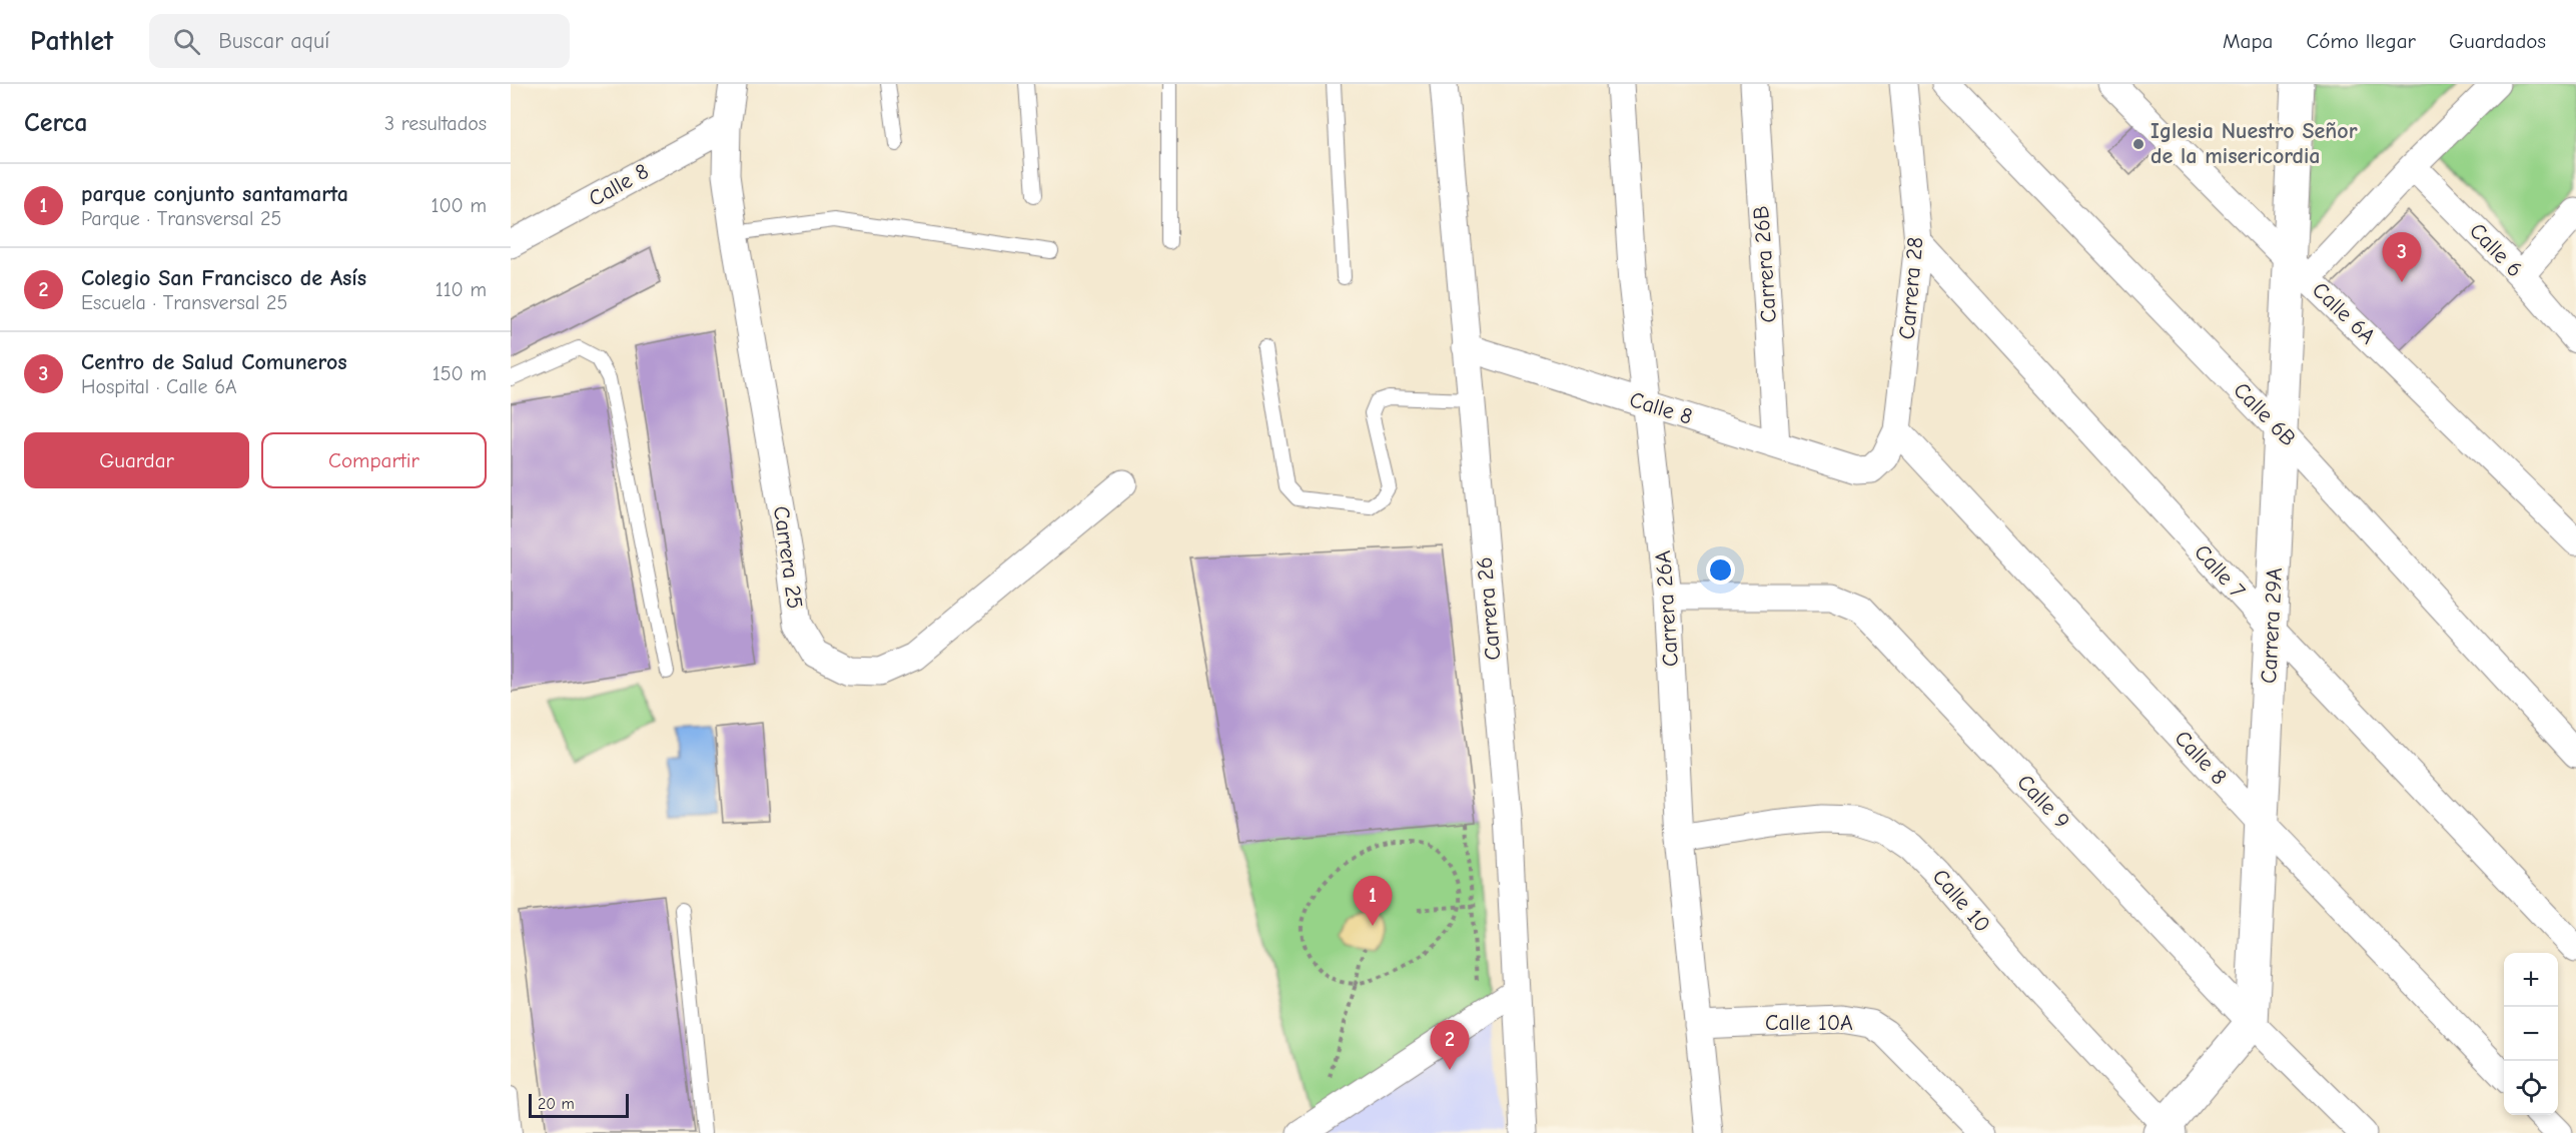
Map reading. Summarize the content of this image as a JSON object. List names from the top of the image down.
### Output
{
  "streets": {
    "street": [
      "Calle 8",
      "Calle 6",
      "Carrera 26B",
      "Carrera 28",
      "Calle 6A",
      "Calle 6B",
      "Carrera 25",
      "Calle 7",
      "Carrera 26",
      "Carrera 26A",
      "Carrera 29A",
      "Calle 9",
      "Calle 10",
      "Calle 10A"
    ]
  },
  "crossings": [
    ["Calle 8", "Carrera 26B"],
    ["Calle 8", "Carrera 28"],
    ["Calle 8", "Carrera 25"],
    ["Calle 8", "Carrera 26"],
    ["Calle 8", "Carrera 26A"],
    ["Calle 8", "Carrera 29A"],
    ["Carrera 28", "Calle 7"],
    ["Calle 6A", "Carrera 29A"],
    ["Calle 6B", "Carrera 29A"],
    ["Calle 7", "Carrera 29A"],
    ["Carrera 26A", "Calle 9"],
    ["Carrera 26A", "Calle 10"],
    ["Carrera 26A", "Calle 10A"],
    ["Carrera 29A", "Calle 9"]
  ],
  "places": ["Iglesia Nuestro Señor de la misericordia"],
  "scale_bar": "20 m",
  "page": {
    "header": "Pathlet",
    "search": "Buscar aquí",
    "nav": ["Mapa", "Cómo llegar", "Guardados"],
    "heading": ["Cerca", "3 resultados"],
    "list": [
      {
        "mark": "1",
        "name": "parque conjunto santamarta",
        "note": "Parque · Transversal 25",
        "value": "100 m"
      },
      {
        "mark": "2",
        "name": "Colegio San Francisco de Asís",
        "note": "Escuela · Transversal 25",
        "value": "110 m"
      },
      {
        "mark": "3",
        "name": "Centro de Salud Comuneros",
        "note": "Hospital · Calle 6A",
        "value": "150 m"
      }
    ],
    "pins": ["3", "1", "2"],
    "buttons": ["Guardar", "Compartir"],
    "map_buttons": ["+", "−"],
    "scale": "20 m"
  }
}
